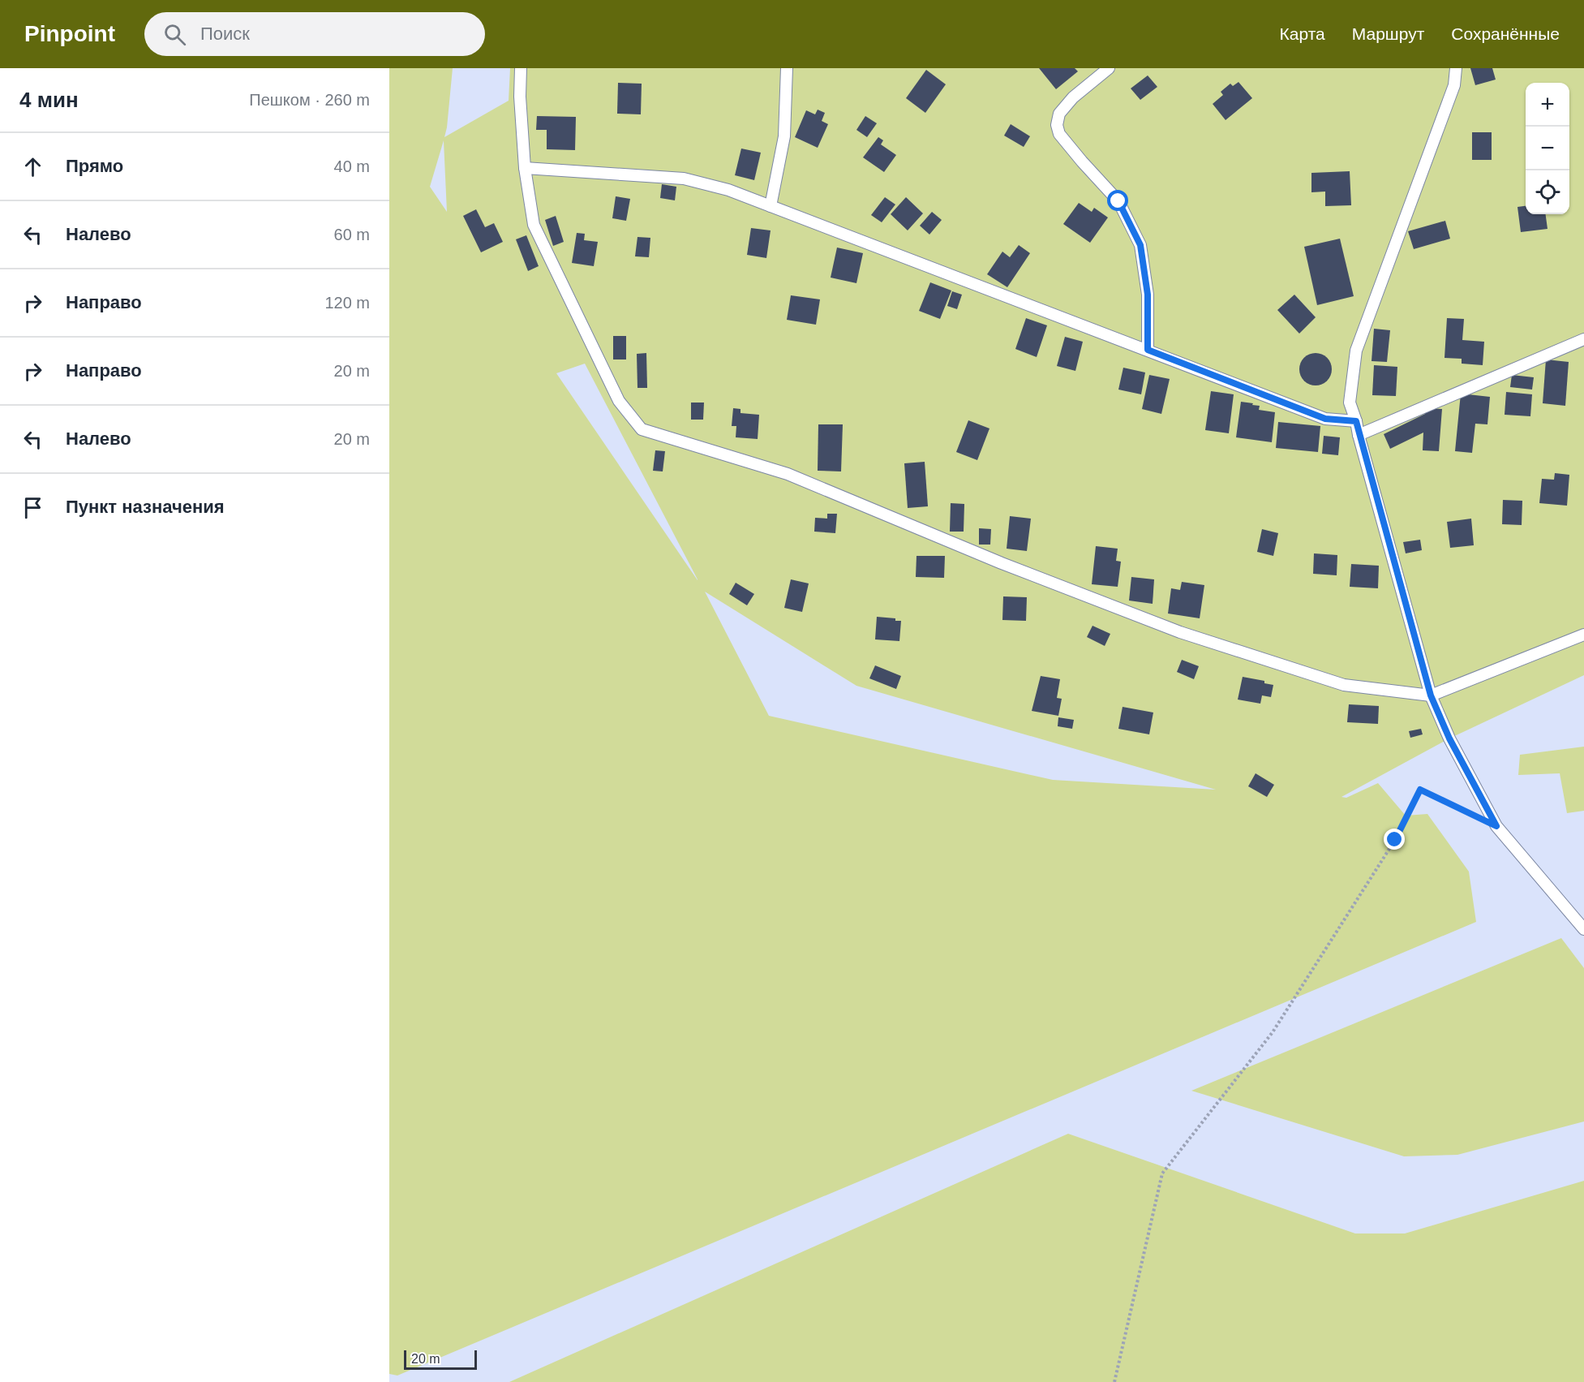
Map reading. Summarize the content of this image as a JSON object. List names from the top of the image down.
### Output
{
  "scale_bar": "20 m",
  "page": {
    "header": "Pinpoint",
    "search": "Поиск",
    "nav": ["Карта", "Маршрут", "Сохранённые"],
    "heading": ["4 мин", "Пешком · 260 m"],
    "map_buttons": ["+", "−"],
    "list": [
      ["Прямо", "40 m"],
      ["Налево", "60 m"],
      ["Направо", "120 m"],
      ["Направо", "20 m"],
      ["Налево", "20 m"],
      "Пункт назначения"
    ],
    "scale": "20 m"
  }
}
